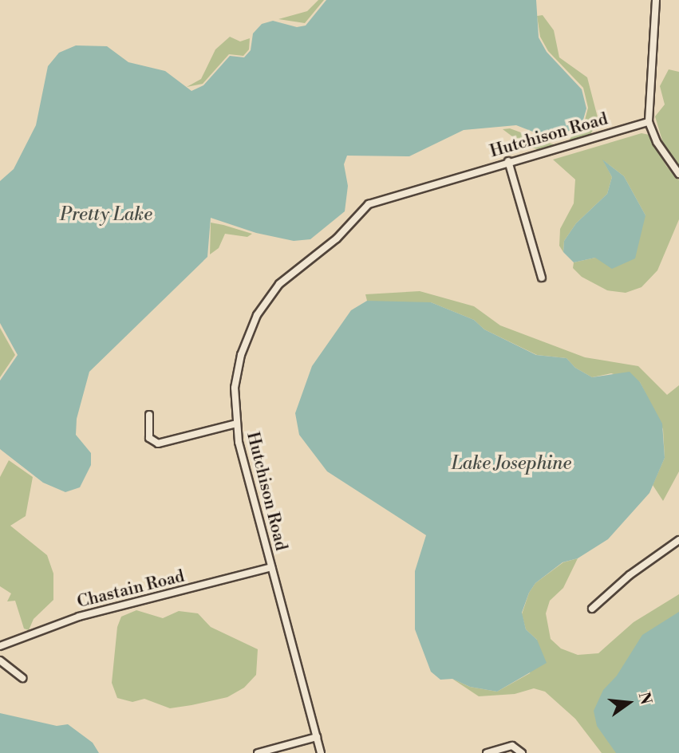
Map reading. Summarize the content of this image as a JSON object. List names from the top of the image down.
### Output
{
  "streets": {
    "street": ["Hutchison Road", "Chastain Road"]
  },
  "crossings": [
    ["Hutchison Road", "Chastain Road"]
  ],
  "water": ["Pretty Lake", "Lake Josephine"],
  "north": "right"
}
